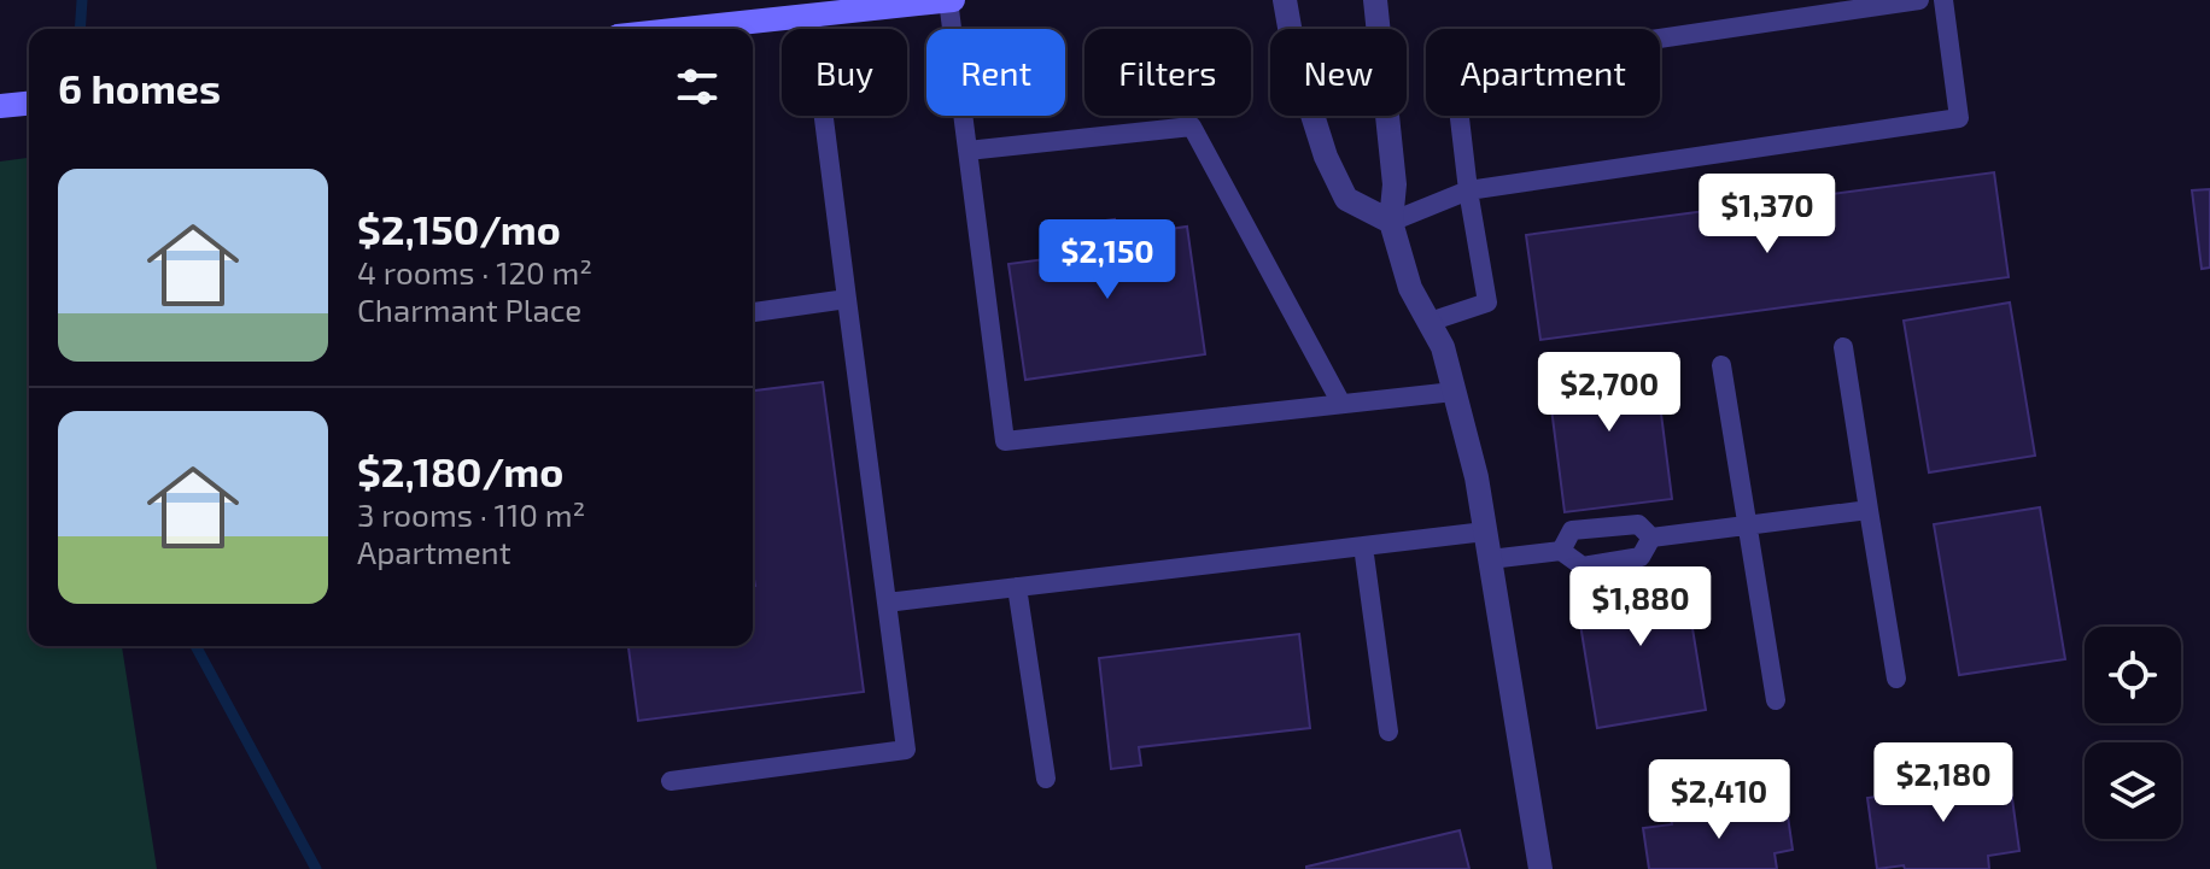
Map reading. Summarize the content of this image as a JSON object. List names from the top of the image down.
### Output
{
  "page": {
    "chip": [
      "Buy",
      "Rent",
      "Filters",
      "New",
      "Apartment"
    ],
    "heading": "6 homes",
    "list": [
      {
        "name": "$2,150/mo",
        "note": "4 rooms · 120 m² · Charmant Place"
      },
      {
        "name": "$2,180/mo",
        "note": "3 rooms · 110 m² · Apartment"
      }
    ],
    "price": [
      "$1,370",
      "$2,150",
      "$2,700",
      "$1,880",
      "$2,180",
      "$2,410"
    ]
  }
}
